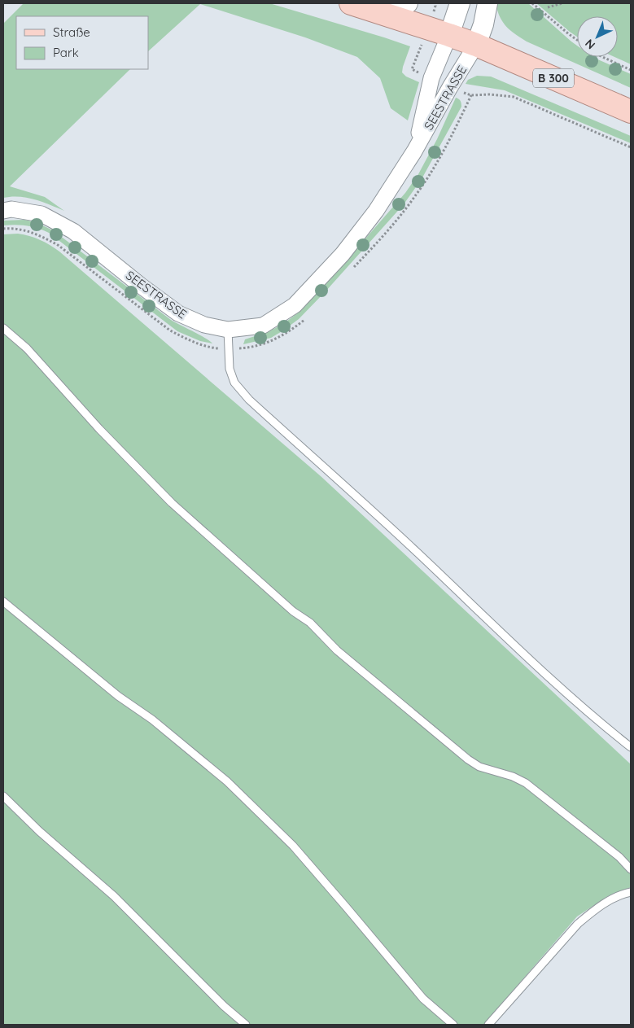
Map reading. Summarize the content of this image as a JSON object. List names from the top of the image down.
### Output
{
  "streets": {
    "main road": ["B 300"],
    "street": ["SEESTRASSE"]
  },
  "crossings": [
    ["B 300", "SEESTRASSE"]
  ],
  "legend": ["Straße", "Park"],
  "north": "bottom left"
}
